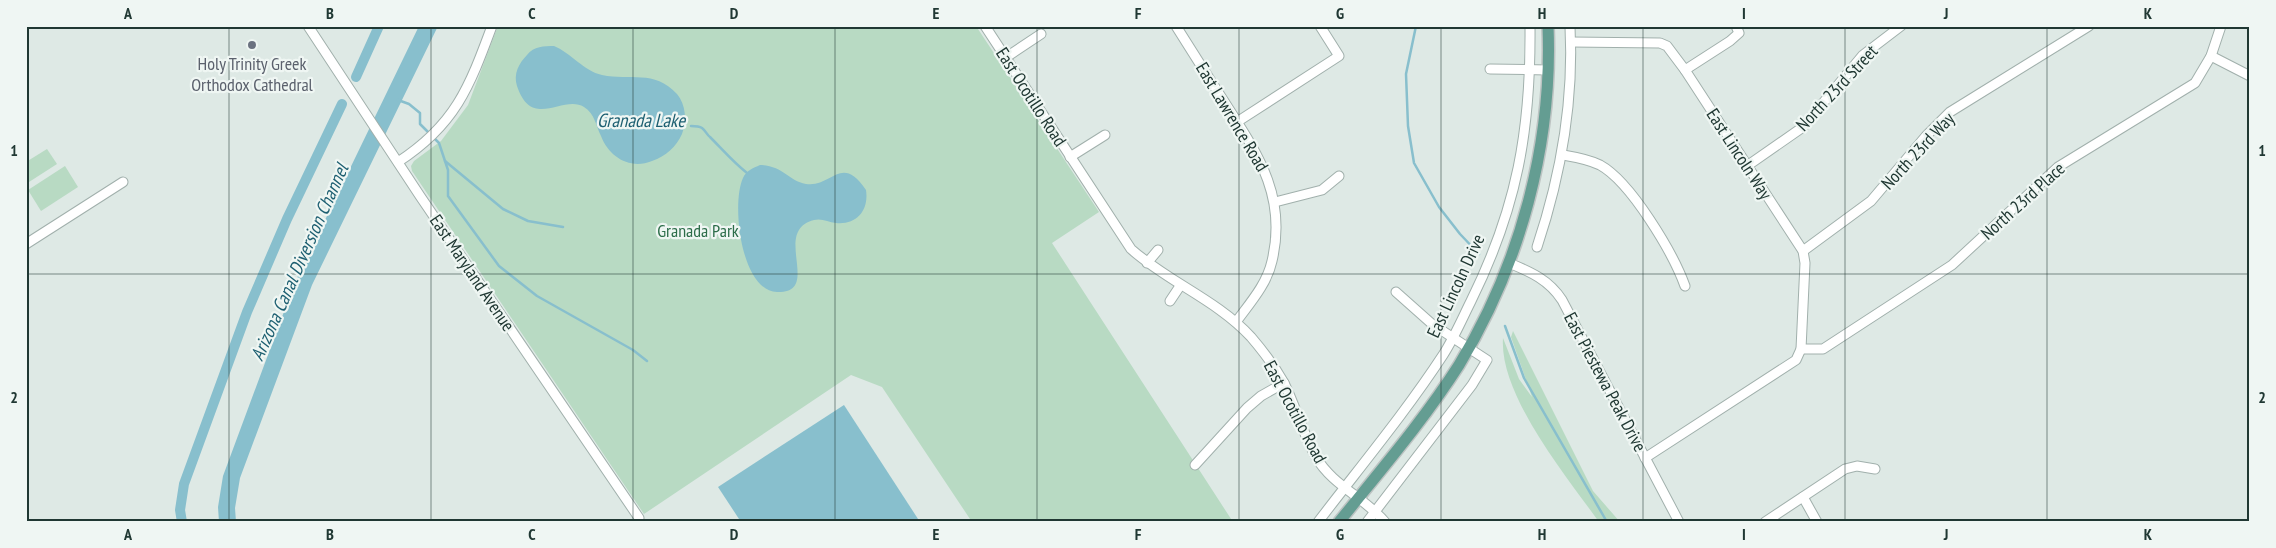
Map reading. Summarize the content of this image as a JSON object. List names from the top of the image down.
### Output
{
  "streets": {
    "main road": ["East Lincoln Drive"],
    "street": [
      "North 23rd Street",
      "East Ocotillo Road",
      "East Lawrence Road",
      "North 23rd Way",
      "East Lincoln Way",
      "North 23rd Place",
      "East Maryland Avenue",
      "East Piestewa Peak Drive"
    ]
  },
  "crossings": [
    ["North 23rd Street", "East Lincoln Way"],
    ["East Ocotillo Road", "East Lawrence Road"],
    ["East Ocotillo Road", "East Lincoln Drive"],
    ["North 23rd Way", "East Lincoln Way"],
    ["East Lincoln Drive", "East Piestewa Peak Drive"]
  ],
  "water": ["Granada Lake", "Arizona Canal Diversion Channel"],
  "parks": ["Granada Park"],
  "places": ["Holy Trinity Greek Orthodox Cathedral"],
  "grid": {
    "columns": [
      "A",
      "B",
      "C",
      "D",
      "E",
      "F",
      "G",
      "H",
      "I",
      "J",
      "K"
    ],
    "rows": ["1", "2"]
  }
}
